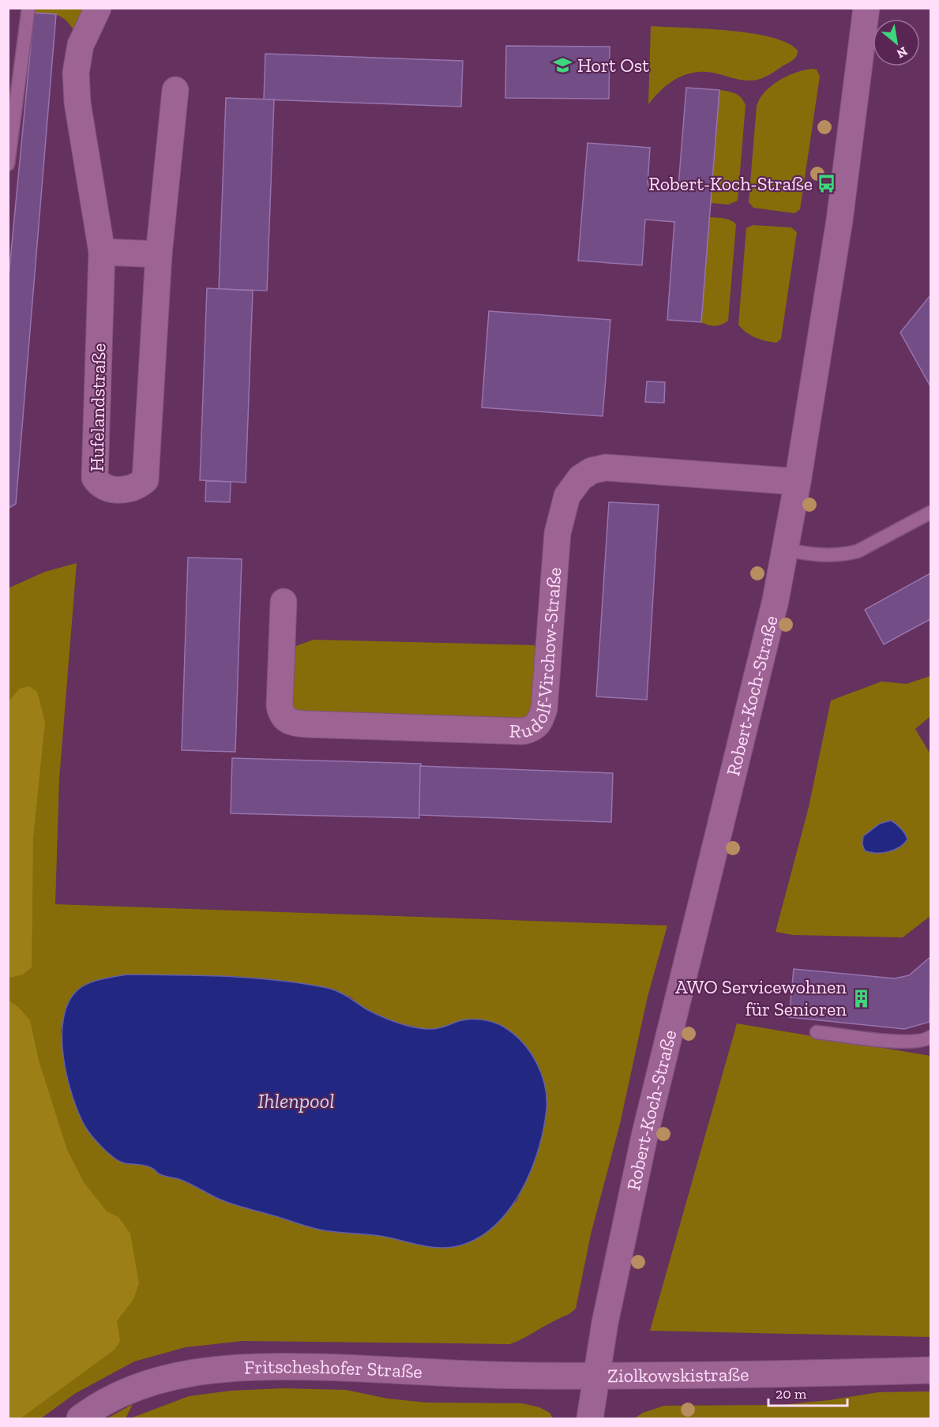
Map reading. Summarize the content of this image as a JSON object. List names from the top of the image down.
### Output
{
  "streets": {
    "street": [
      "Hufelandstraße",
      "Rudolf-Virchow-Straße",
      "Robert-Koch-Straße",
      "Fritscheshofer Straße",
      "Ziolkowskistraße"
    ]
  },
  "crossings": [
    ["Rudolf-Virchow-Straße", "Robert-Koch-Straße"],
    ["Robert-Koch-Straße", "Fritscheshofer Straße"],
    ["Robert-Koch-Straße", "Ziolkowskistraße"],
    ["Fritscheshofer Straße", "Ziolkowskistraße"]
  ],
  "water": ["Ihlenpool"],
  "places": {
    "school or university": ["Hort Ost"],
    "bus stop": ["Robert-Koch-Straße"],
    "building": ["AWO Servicewohnen für Senioren"]
  },
  "scale_bar": "20 m",
  "north": "bottom right"
}
